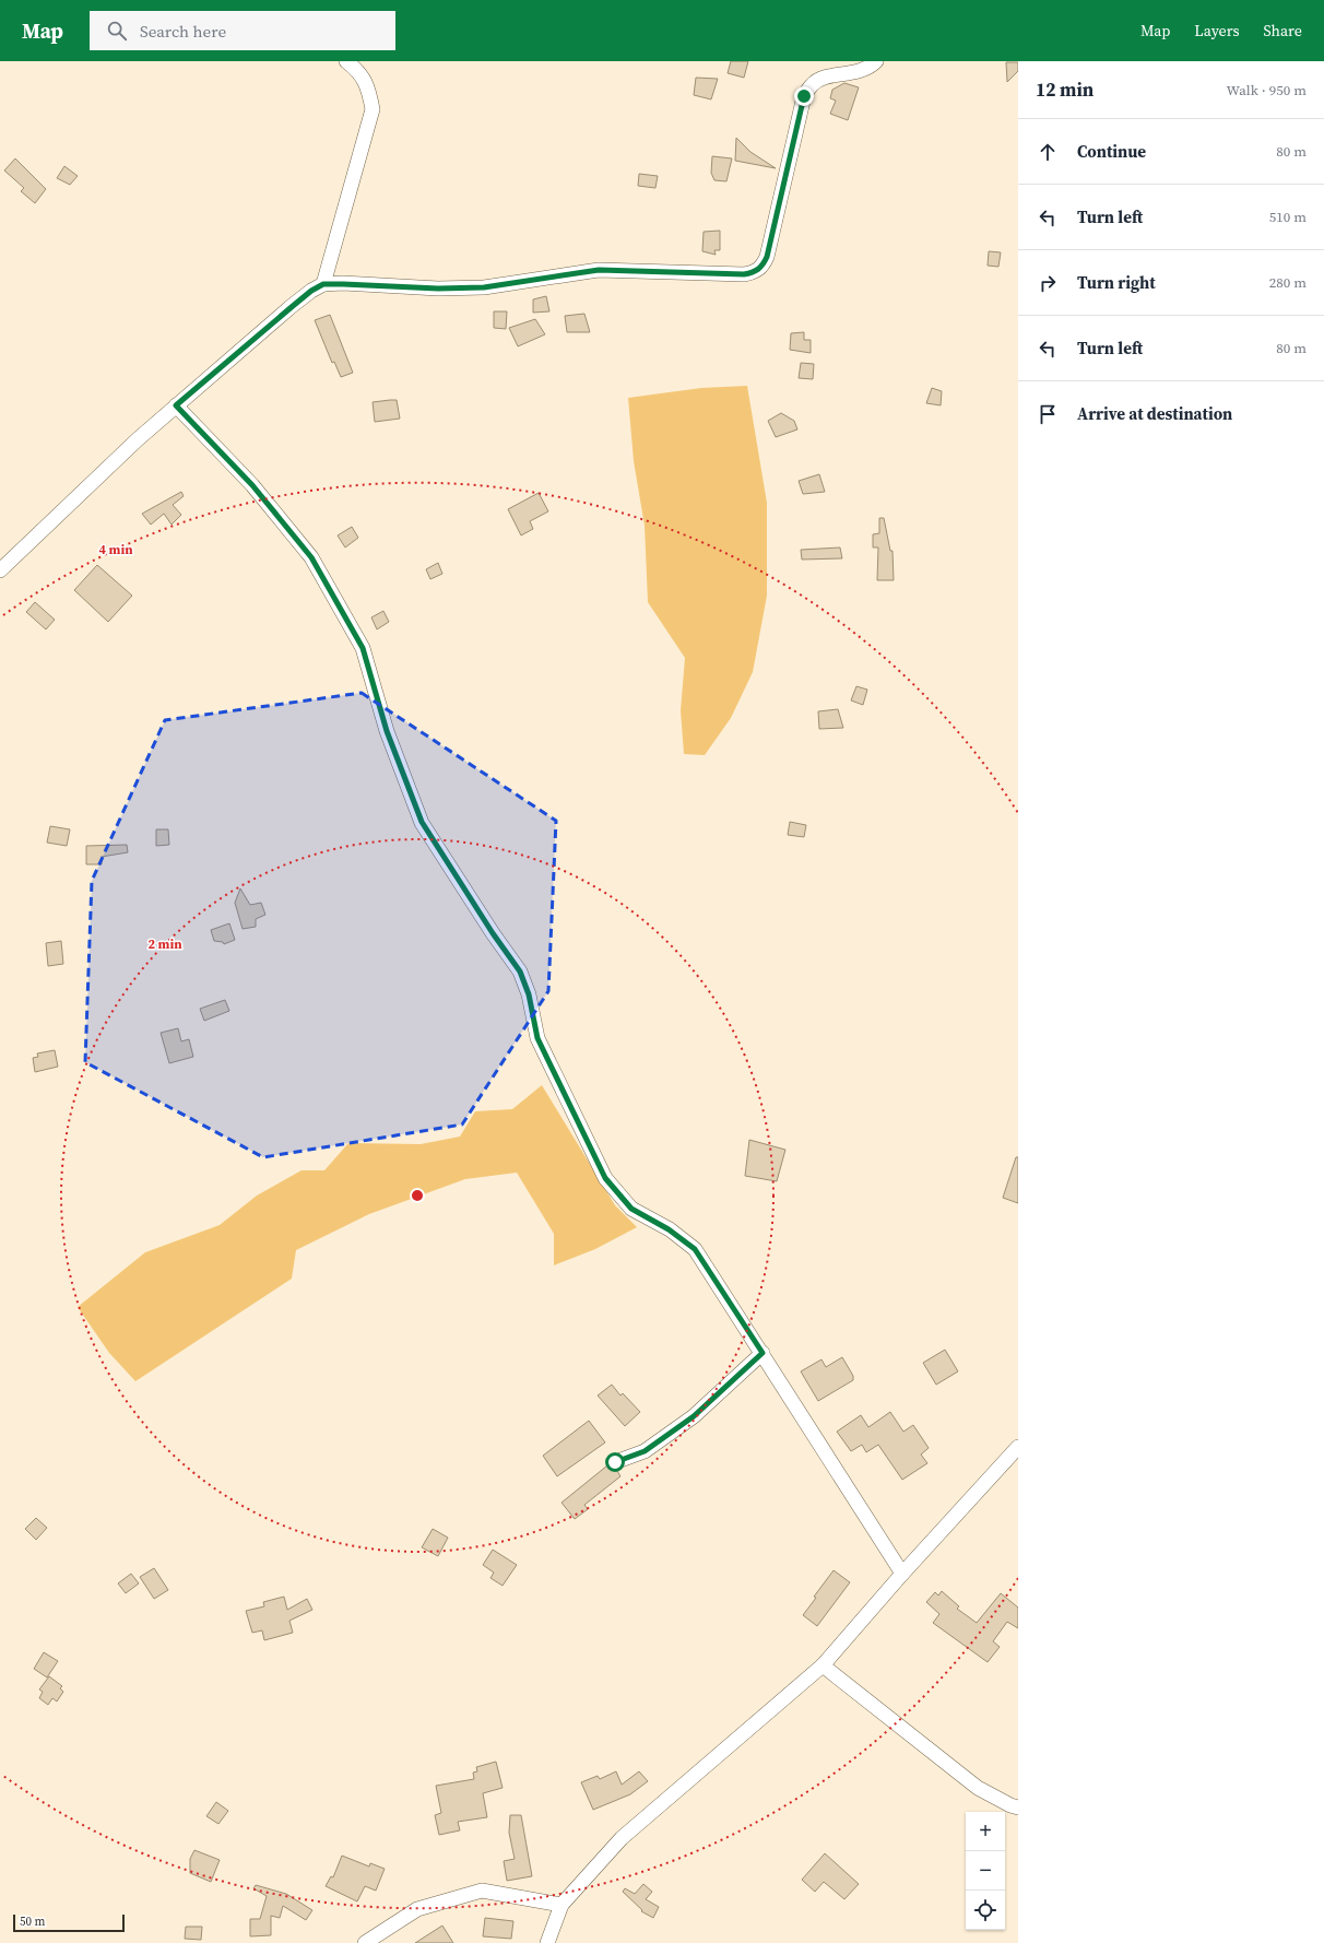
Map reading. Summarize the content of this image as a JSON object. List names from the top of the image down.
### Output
{
  "scale_bar": "50 m",
  "page": {
    "header": "Map",
    "search": "Search here",
    "nav": ["Map", "Layers", "Share"],
    "heading": ["12 min", "Walk · 950 m"],
    "list": [
      ["Continue", "80 m"],
      ["Turn left", "510 m"],
      ["Turn right", "280 m"],
      ["Turn left", "80 m"],
      "Arrive at destination"
    ],
    "map_buttons": ["+", "−"],
    "scale": "50 m"
  },
  "rings": ["4 min", "2 min"]
}
